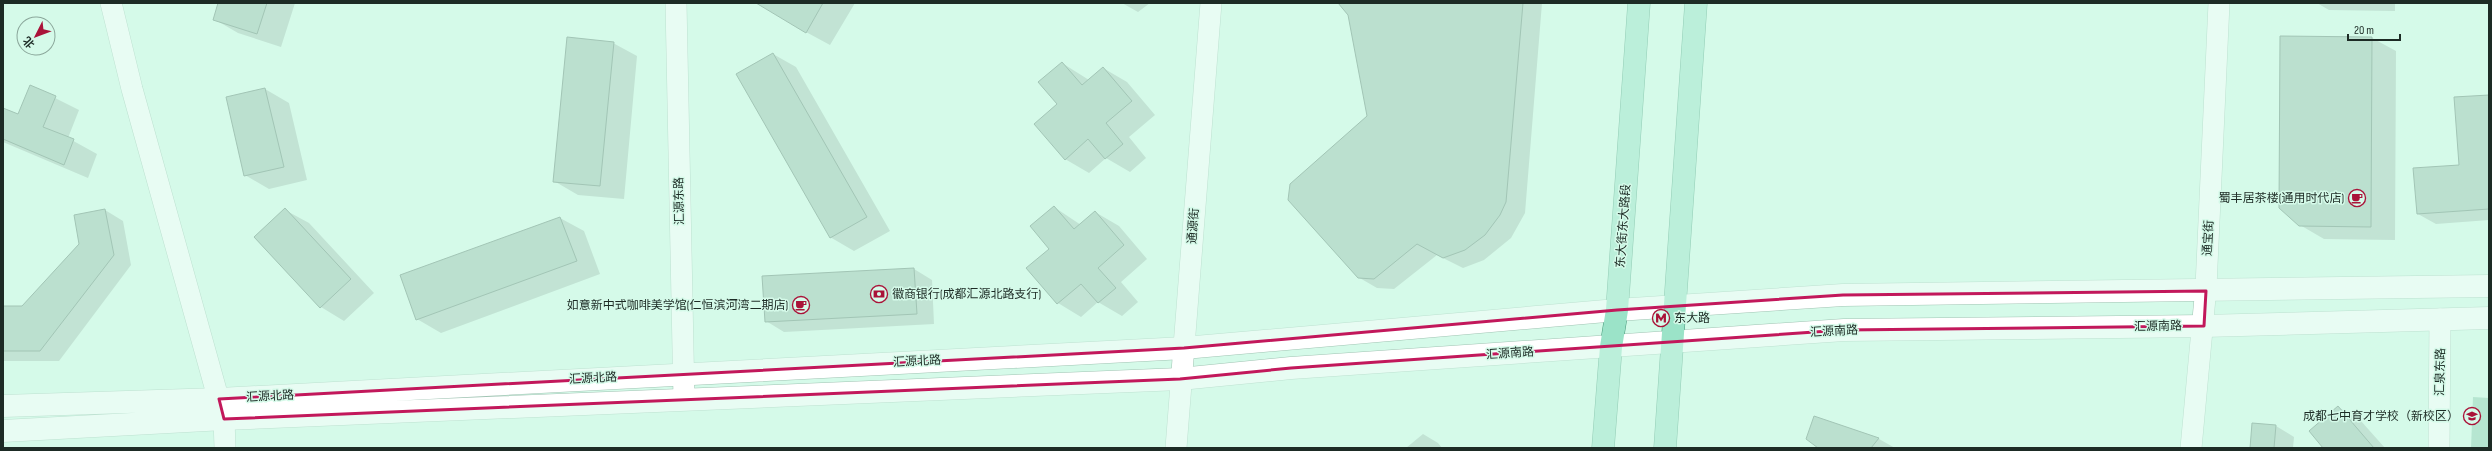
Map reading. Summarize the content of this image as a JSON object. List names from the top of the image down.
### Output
{
  "streets": {
    "main road": ["东大街东大路段"],
    "street": [
      "汇源东路",
      "通源街",
      "通宝街",
      "汇源南路",
      "汇源北路",
      "汇泉东路"
    ]
  },
  "crossings": [
    ["汇源东路", "汇源北路"],
    ["通源街", "汇源南路"],
    ["通源街", "汇源北路"],
    ["东大街东大路段", "汇源南路"],
    ["通宝街", "汇源南路"],
    ["汇源南路", "汇源北路"],
    ["汇源南路", "汇泉东路"]
  ],
  "places": {
    "cafe": ["蜀丰居茶楼(通用时代店)", "如意新中式咖啡美学馆(仁恒滨河湾二期店)"],
    "bank": ["徽商银行(成都汇源北路支行)"],
    "metro station": ["东大路"],
    "school or university": ["成都七中育才学校（新校区）"]
  },
  "scale_bar": "20 m",
  "north": "bottom left"
}
